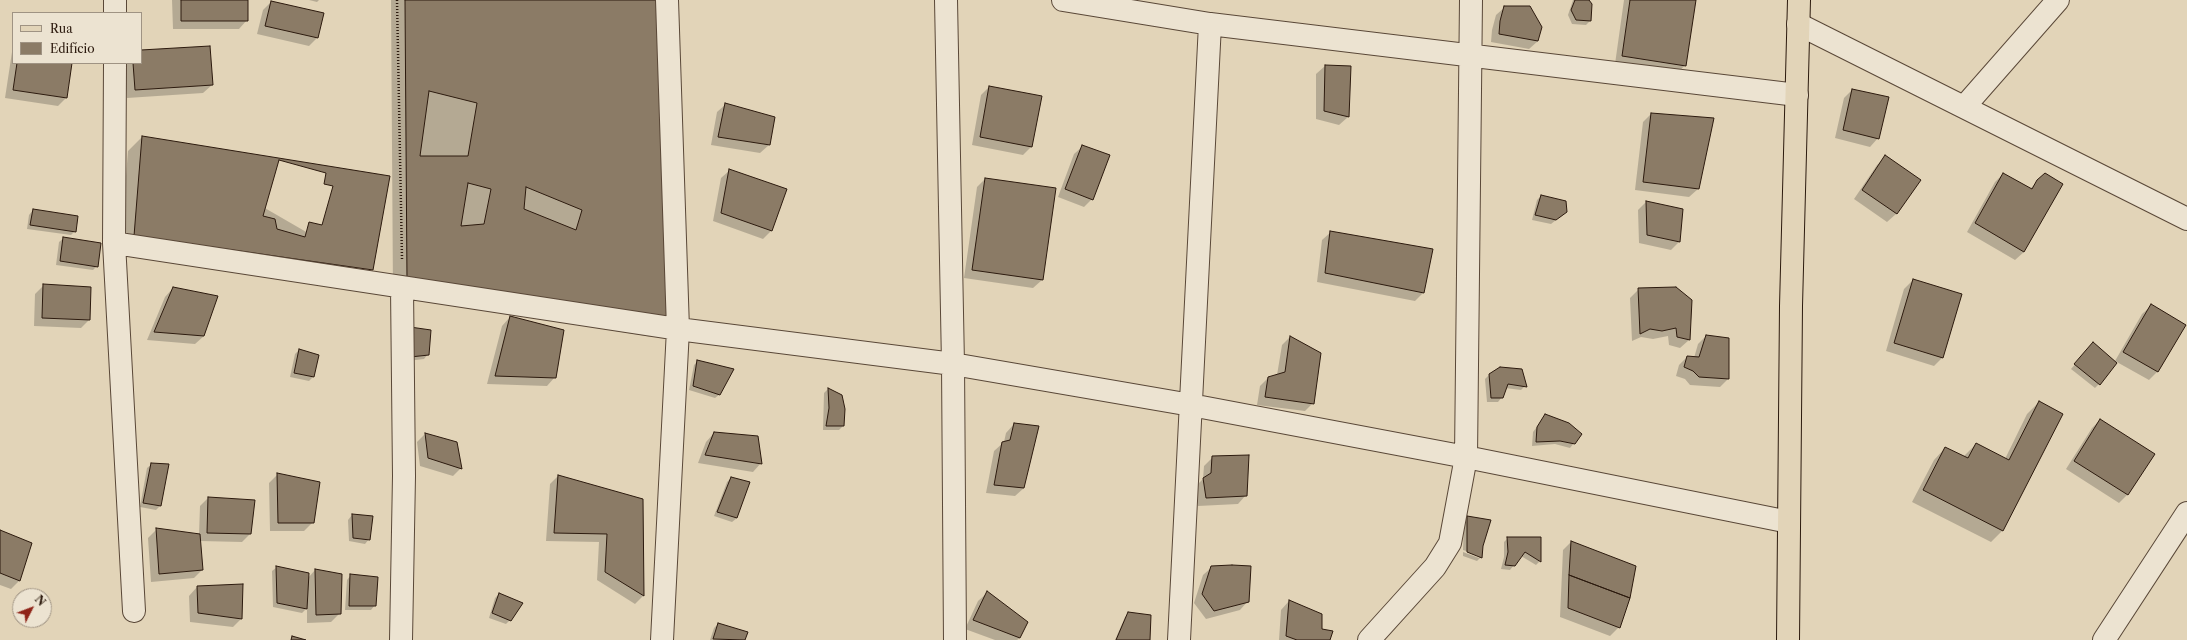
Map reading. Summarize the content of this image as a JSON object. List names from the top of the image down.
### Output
{
  "legend": ["Rua", "Edifício"],
  "north": "top right"
}
